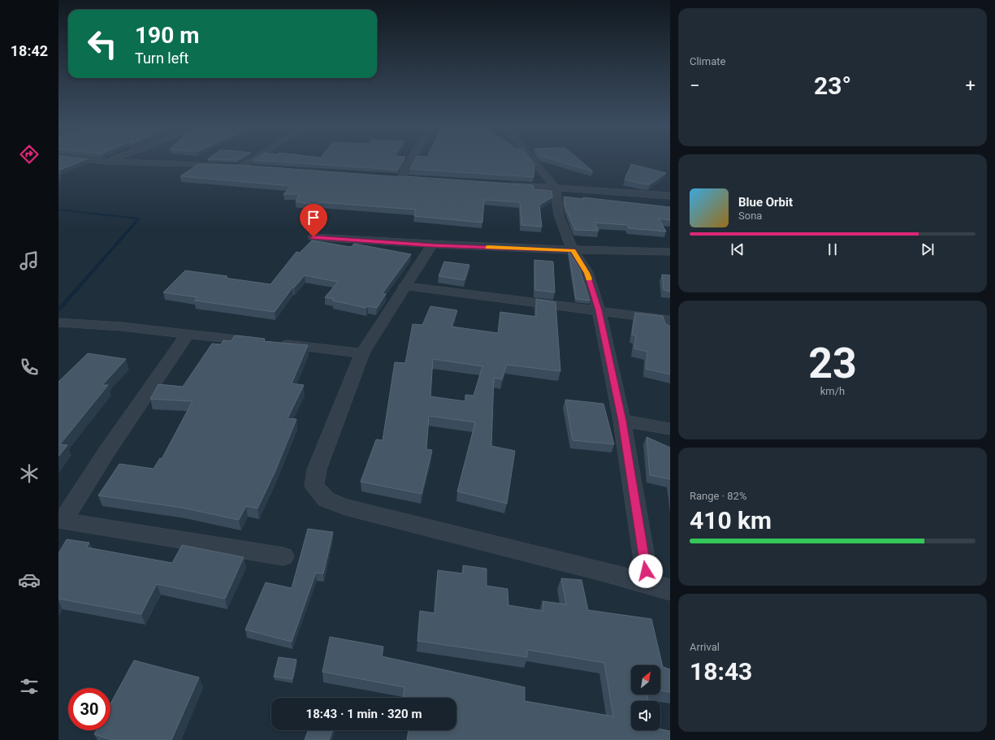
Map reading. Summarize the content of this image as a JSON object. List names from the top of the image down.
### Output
{
  "north": "top right",
  "page": {
    "tabs": "18:42",
    "tile": [
      "Climate",
      ["23", "km/h"],
      ["Range · 82%", "410 km"],
      ["Arrival", "18:43"]
    ],
    "turn": ["190 m", "Turn left"],
    "heat": ["−", "23°", "+"],
    "song": ["Blue Orbit", "Sona"],
    "limit": "30",
    "trip": "18:43 · 1 min · 320 m"
  }
}
